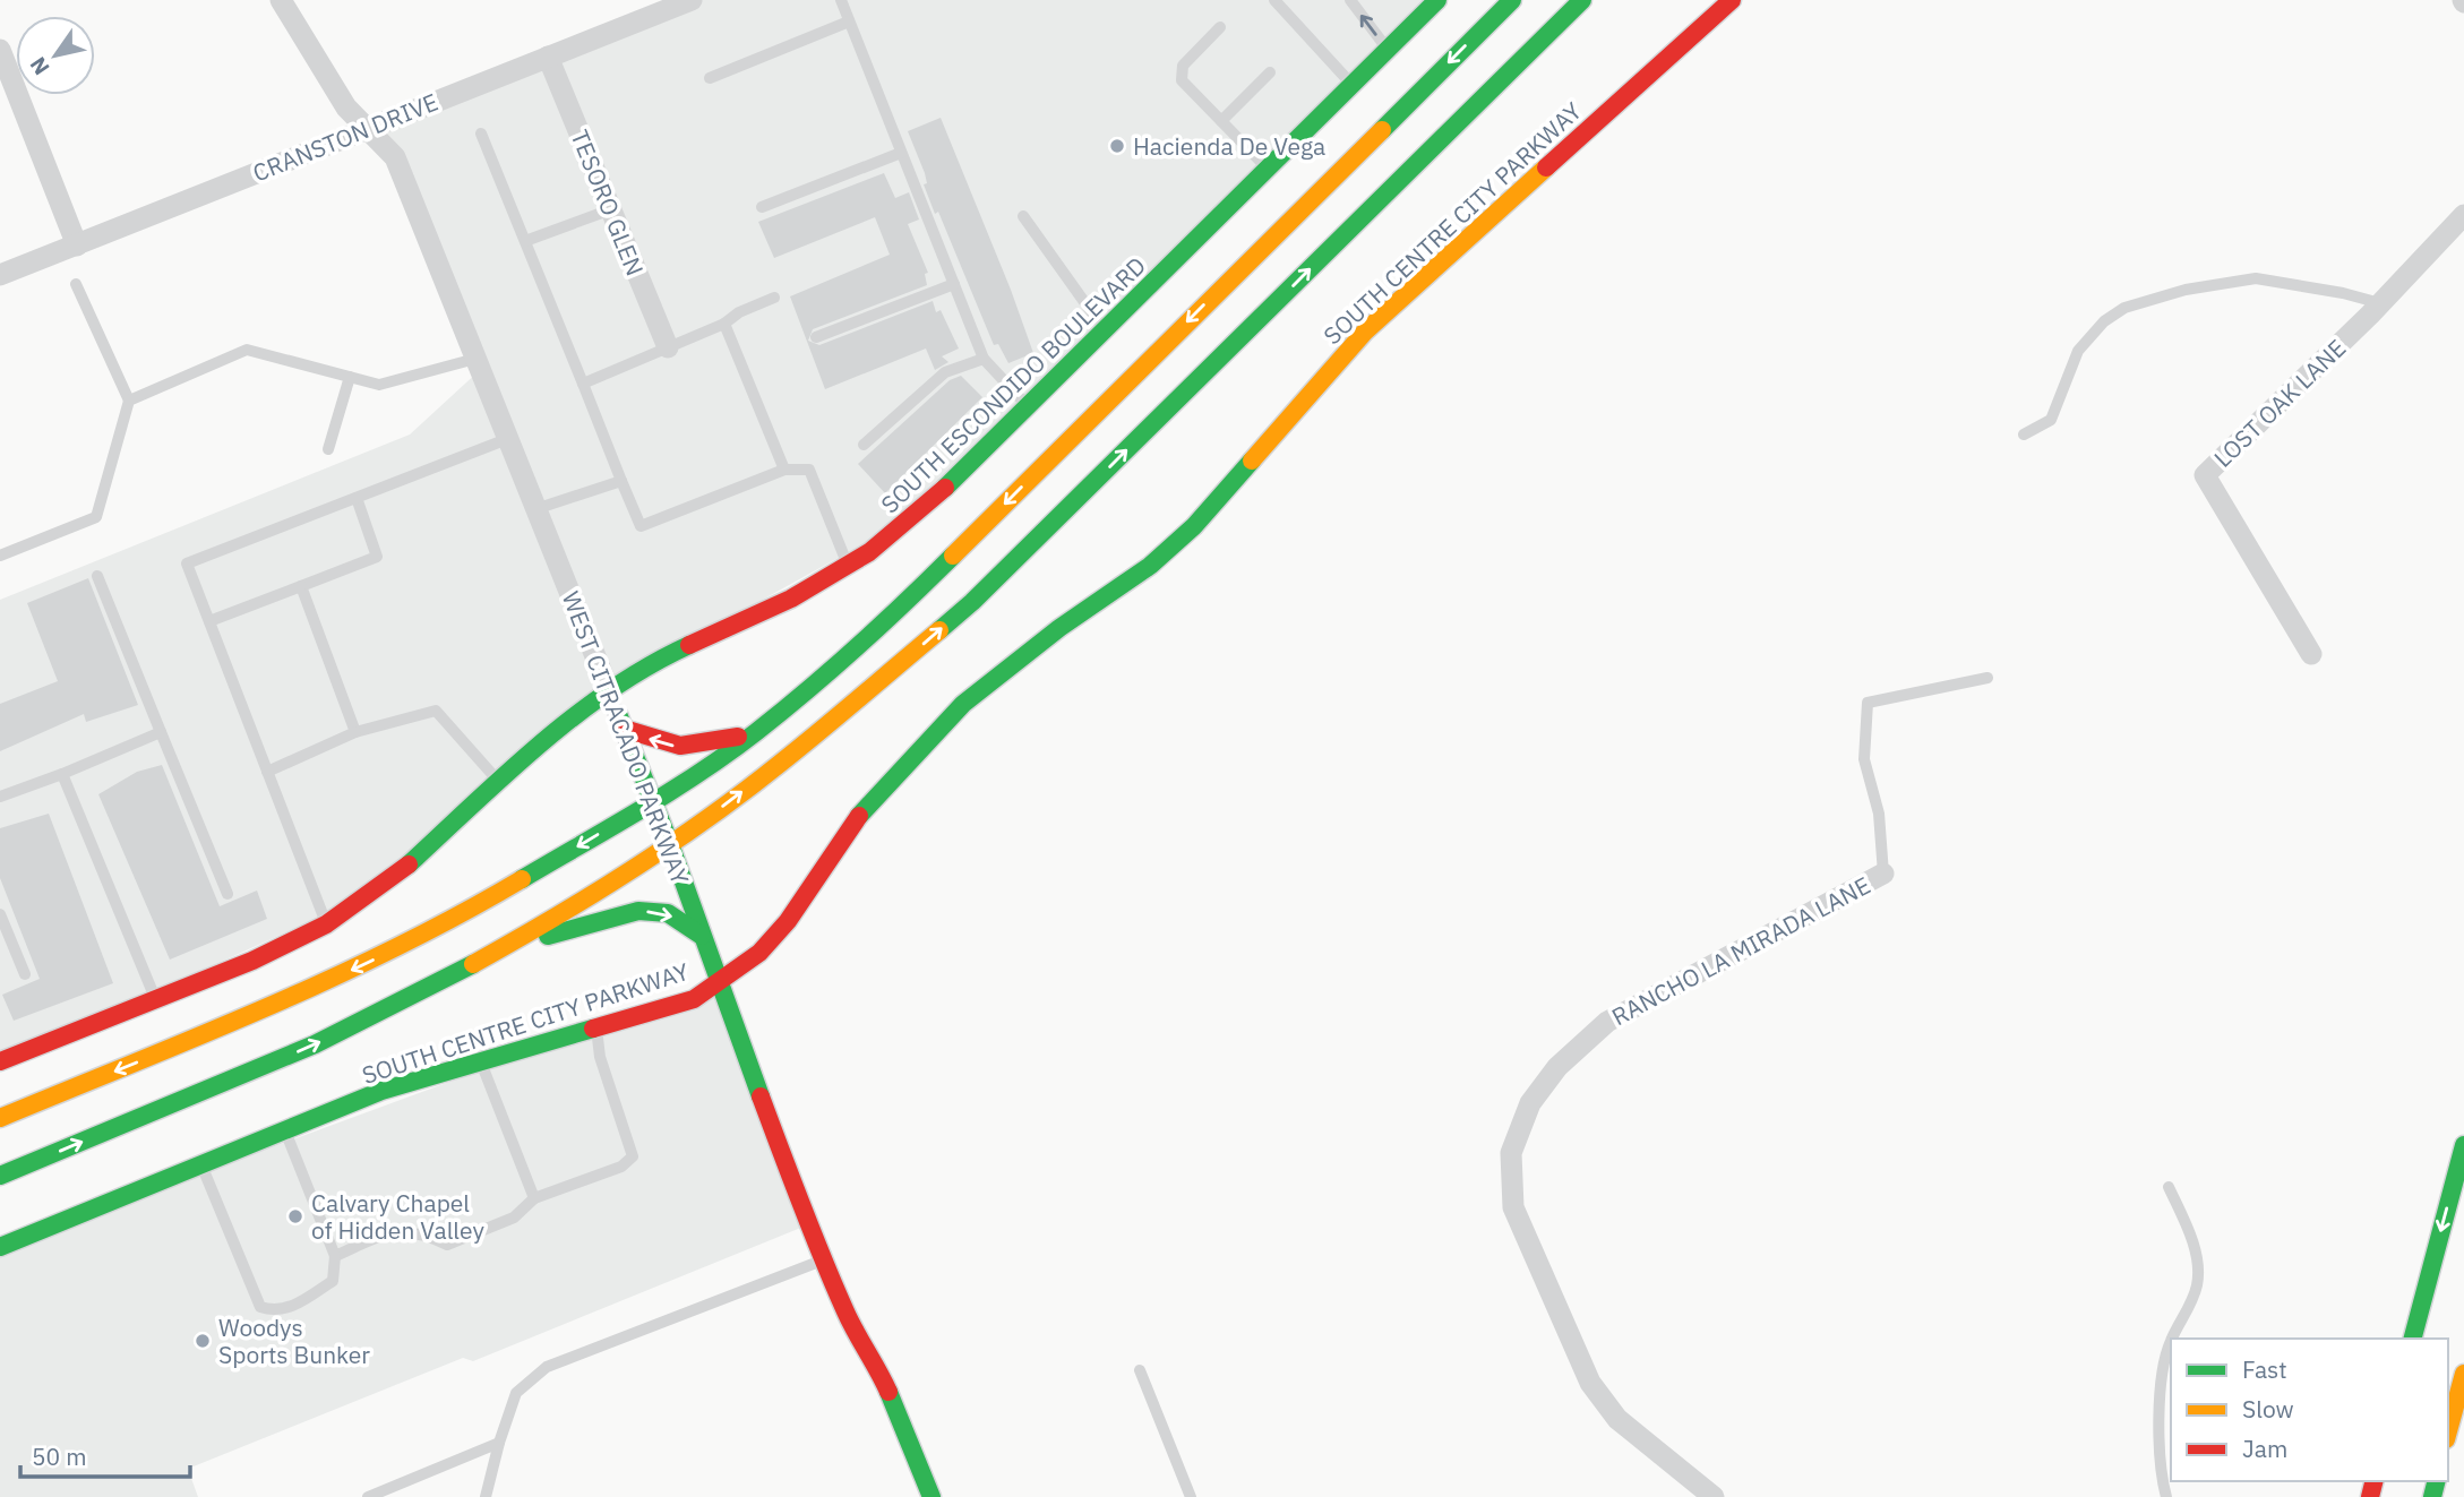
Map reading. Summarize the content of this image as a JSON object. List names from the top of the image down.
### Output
{
  "streets": {
    "main road": ["SOUTH CENTRE CITY PARKWAY", "SOUTH ESCONDIDO BOULEVARD", "WEST CITRACADO PARKWAY"],
    "street": [
      "CRANSTON DRIVE",
      "TESORO GLEN",
      "LOST OAK LANE",
      "RANCHO LA MIRADA LANE"
    ]
  },
  "crossings": [
    ["CRANSTON DRIVE", "TESORO GLEN"],
    ["CRANSTON DRIVE", "WEST CITRACADO PARKWAY"],
    ["SOUTH CENTRE CITY PARKWAY", "WEST CITRACADO PARKWAY"],
    ["SOUTH ESCONDIDO BOULEVARD", "WEST CITRACADO PARKWAY"]
  ],
  "places": ["Hacienda De Vega", "Calvary Chapel of Hidden Valley", "Woodys Sports Bunker"],
  "legend": ["Fast", "Slow", "Jam"],
  "scale_bar": "50 m",
  "north": "bottom left"
}
